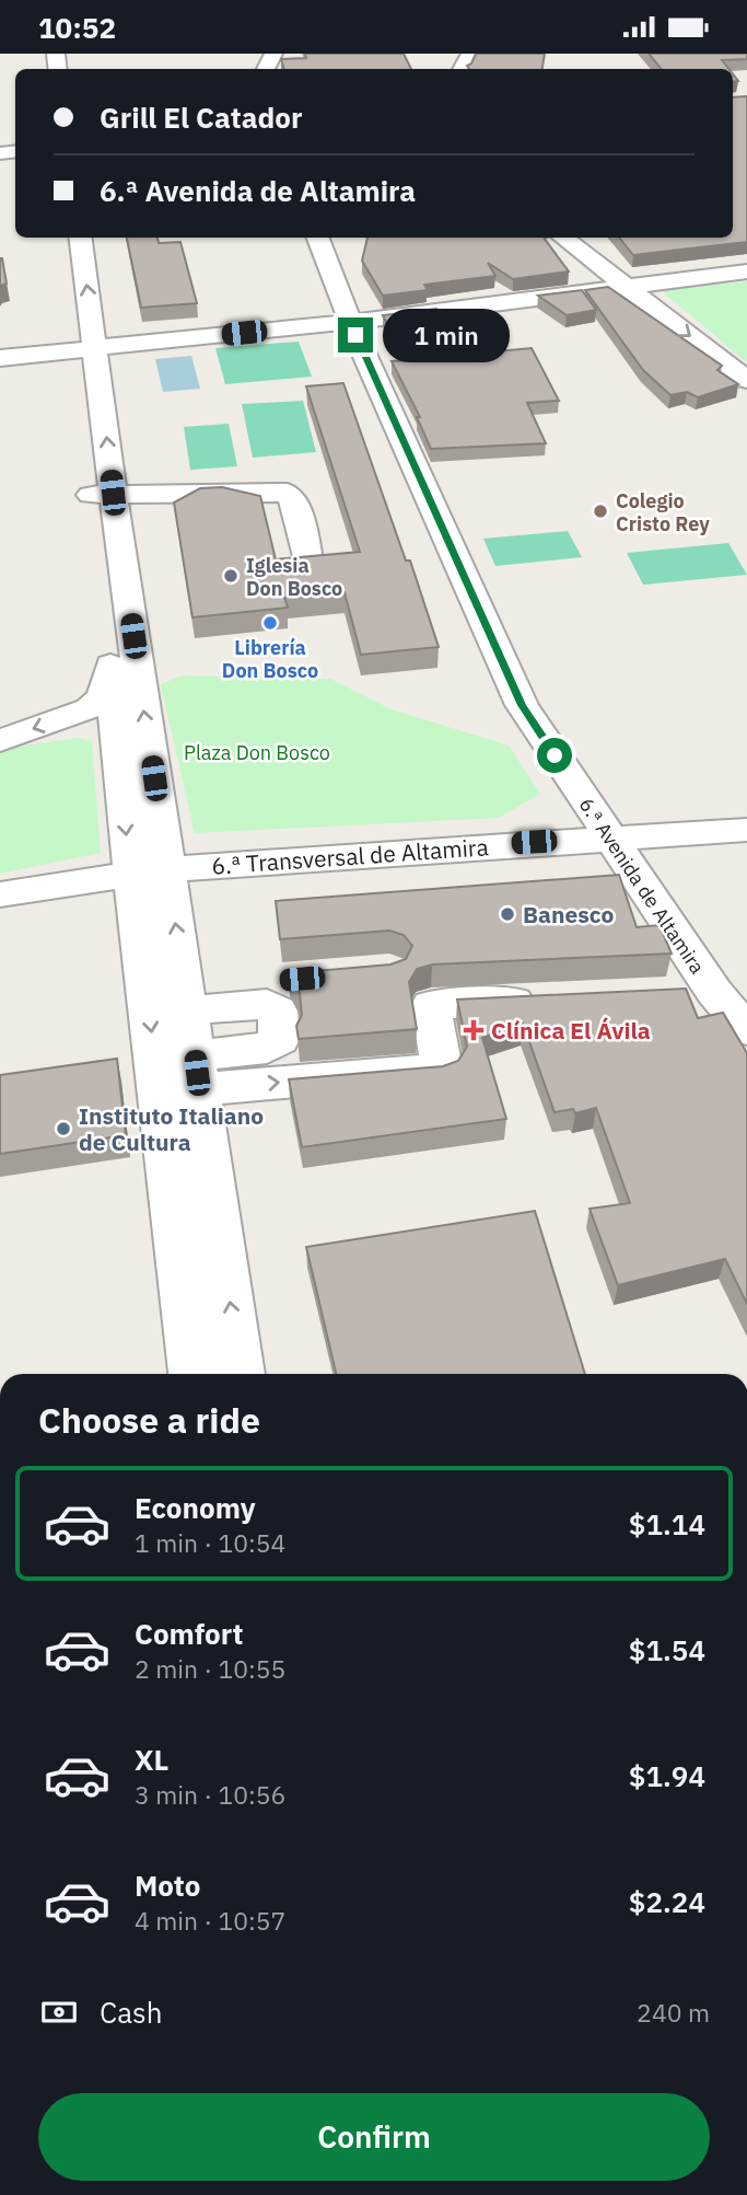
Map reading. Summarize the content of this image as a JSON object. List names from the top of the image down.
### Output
{
  "streets": {
    "street": ["6.ª Transversal de Altamira", "6.ª Avenida de Altamira"]
  },
  "crossings": [
    ["6.ª Transversal de Altamira", "6.ª Avenida de Altamira"]
  ],
  "parks": ["Plaza Don Bosco"],
  "places": {
    "other": [
      "Colegio Cristo Rey",
      "Iglesia Don Bosco",
      "Librería Don Bosco",
      "Banesco",
      "Instituto Italiano de Cultura"
    ],
    "health": ["Clínica El Ávila"]
  },
  "page": {
    "status": "10:52",
    "banner": ["Grill El Catador", "6.ª Avenida de Altamira"],
    "bubble": "1 min",
    "heading": "Choose a ride",
    "list": [
      {
        "name": "Economy",
        "note": "1 min · 10:54",
        "value": "$1.14"
      },
      {
        "name": "Comfort",
        "note": "2 min · 10:55",
        "value": "$1.54"
      },
      {
        "name": "XL",
        "note": "3 min · 10:56",
        "value": "$1.94"
      },
      {
        "name": "Moto",
        "note": "4 min · 10:57",
        "value": "$2.24"
      }
    ],
    "pay": ["Cash", "240 m"],
    "buttons": "Confirm"
  }
}
